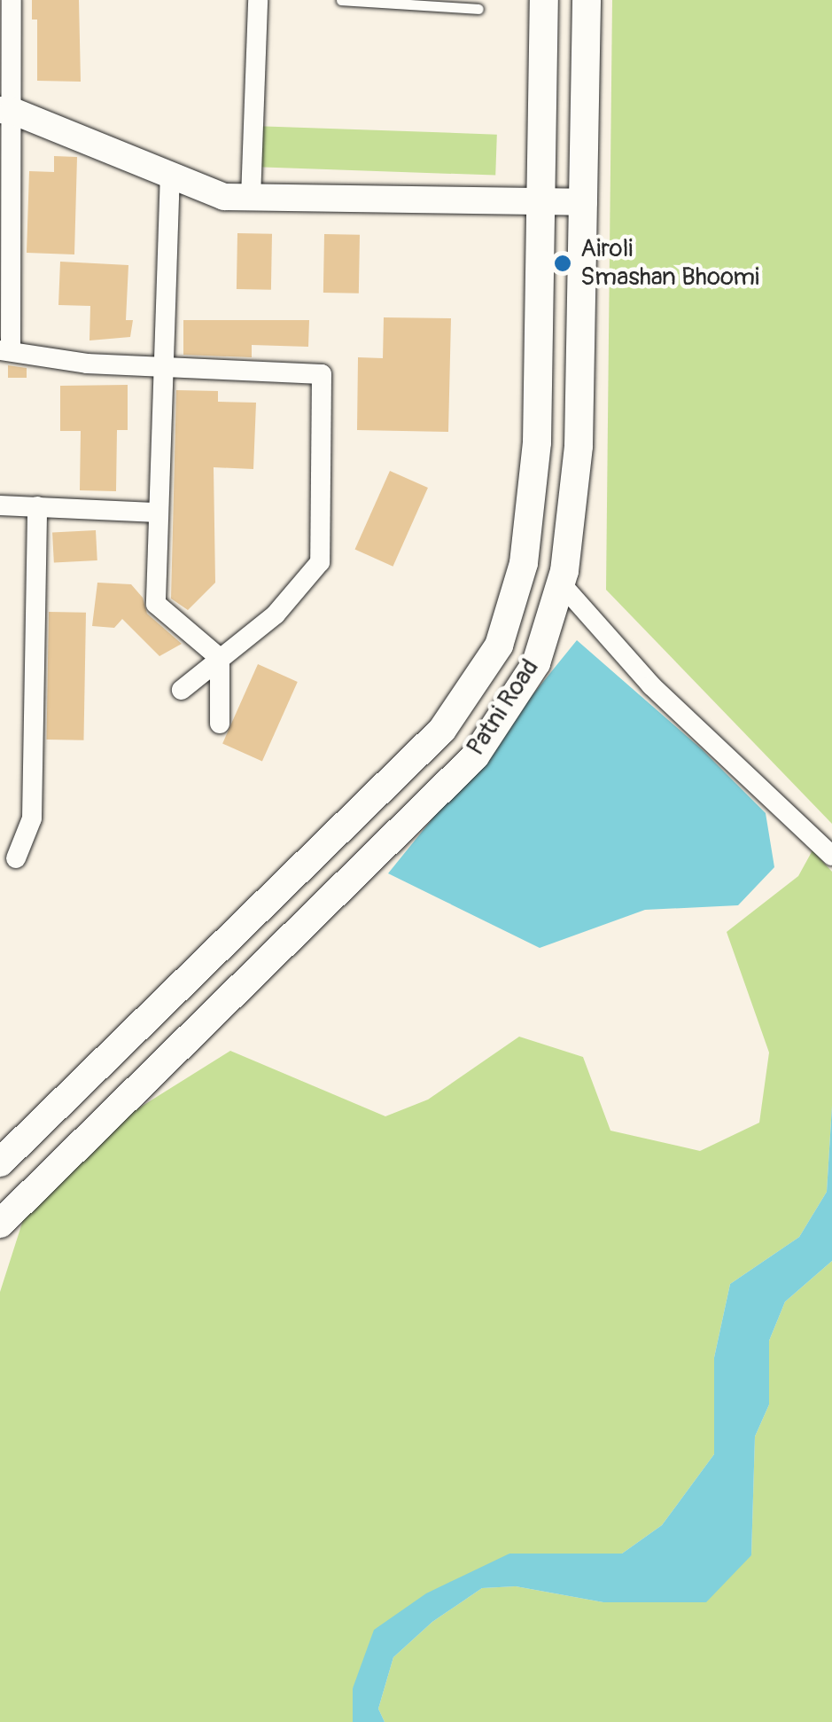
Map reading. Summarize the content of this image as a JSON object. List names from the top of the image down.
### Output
{
  "streets": {
    "main road": ["Patni Road"]
  },
  "places": ["Airoli Smashan Bhoomi"]
}
